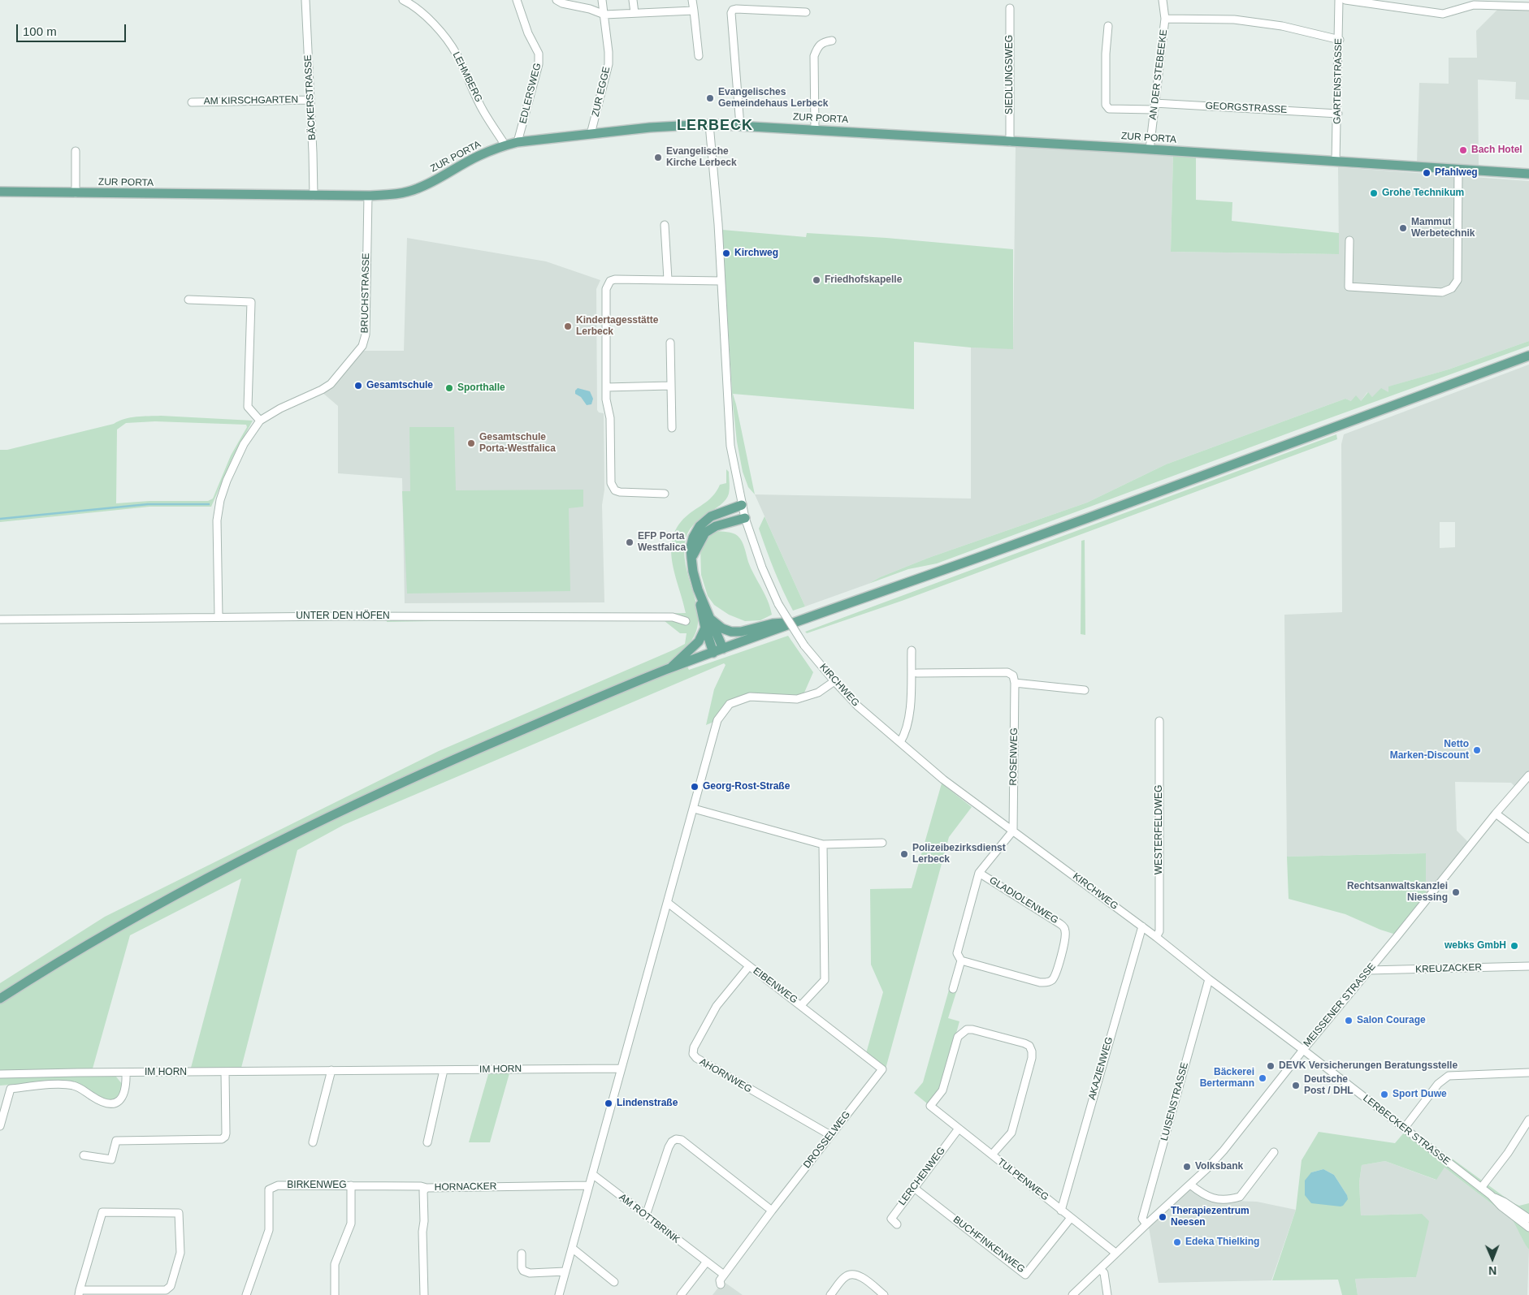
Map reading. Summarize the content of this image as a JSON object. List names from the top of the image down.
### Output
{
  "streets": {
    "main road": ["ZUR PORTA"],
    "street": [
      "SIEDLUNGSWEG",
      "AN DER STEBEEKE",
      "LEHMBERG",
      "GARTENSTRASSE",
      "ZUR EGGE",
      "EDLERSWEG",
      "BÄCKERSTRASSE",
      "AM KIRSCHGARTEN",
      "GEORGSTRASSE",
      "BRUCHSTRASSE",
      "UNTER DEN HÖFEN",
      "KIRCHWEG",
      "ROSENWEG",
      "WESTERFELDWEG",
      "GLADIOLENWEG",
      "KREUZACKER",
      "EIBENWEG",
      "MEISSENER STRASSE",
      "AKAZIENWEG",
      "IM HORN",
      "AHORNWEG",
      "LUISENSTRASSE",
      "LERBECKER STRASSE",
      "DROSSELWEG",
      "LERCHENWEG",
      "TULPENWEG",
      "BIRKENWEG",
      "HORNACKER",
      "AM ROTTBRINK",
      "BUCHFINKENWEG"
    ]
  },
  "crossings": [
    ["SIEDLUNGSWEG", "ZUR PORTA"],
    ["AN DER STEBEEKE", "GEORGSTRASSE"],
    ["AN DER STEBEEKE", "ZUR PORTA"],
    ["LEHMBERG", "ZUR PORTA"],
    ["GARTENSTRASSE", "GEORGSTRASSE"],
    ["GARTENSTRASSE", "ZUR PORTA"],
    ["ZUR EGGE", "ZUR PORTA"],
    ["EDLERSWEG", "ZUR PORTA"],
    ["BÄCKERSTRASSE", "AM KIRSCHGARTEN"],
    ["BÄCKERSTRASSE", "ZUR PORTA"],
    ["ZUR PORTA", "BRUCHSTRASSE"],
    ["ZUR PORTA", "KIRCHWEG"],
    ["BRUCHSTRASSE", "UNTER DEN HÖFEN"],
    ["KIRCHWEG", "ROSENWEG"],
    ["KIRCHWEG", "WESTERFELDWEG"],
    ["KIRCHWEG", "GLADIOLENWEG"],
    ["KIRCHWEG", "MEISSENER STRASSE"],
    ["KIRCHWEG", "AKAZIENWEG"],
    ["KIRCHWEG", "LUISENSTRASSE"],
    ["KIRCHWEG", "LERBECKER STRASSE"],
    ["ROSENWEG", "GLADIOLENWEG"],
    ["KREUZACKER", "MEISSENER STRASSE"],
    ["EIBENWEG", "AHORNWEG"],
    ["EIBENWEG", "DROSSELWEG"],
    ["MEISSENER STRASSE", "LUISENSTRASSE"],
    ["MEISSENER STRASSE", "LERBECKER STRASSE"],
    ["MEISSENER STRASSE", "TULPENWEG"],
    ["AKAZIENWEG", "TULPENWEG"],
    ["AHORNWEG", "DROSSELWEG"],
    ["DROSSELWEG", "AM ROTTBRINK"],
    ["LERCHENWEG", "TULPENWEG"],
    ["LERCHENWEG", "BUCHFINKENWEG"],
    ["TULPENWEG", "BUCHFINKENWEG"],
    ["BIRKENWEG", "HORNACKER"]
  ],
  "districts": ["LERBECK"],
  "places": [
    "Evangelisches Gemeindehaus Lerbeck",
    "Bach Hotel",
    "Evangelische Kirche Lerbeck",
    "Pfahlweg",
    "Grohe Technikum",
    "Mammut Werbetechnik",
    "Kirchweg",
    "Friedhofskapelle",
    "Kindertagesstätte Lerbeck",
    "Gesamtschule",
    "Sporthalle",
    "Gesamtschule Porta-Westfalica",
    "EFP Porta Westfalica",
    "Netto Marken-Discount",
    "Georg-Rost-Straße",
    "Polizeibezirksdienst Lerbeck",
    "Rechtsanwaltskanzlei Niessing",
    "webks GmbH",
    "Salon Courage",
    "DEVK Versicherungen Beratungsstelle",
    "Bäckerei Bertermann",
    "Deutsche Post / DHL",
    "Sport Duwe",
    "Lindenstraße",
    "Volksbank",
    "Therapiezentrum Neesen",
    "Edeka Thielking"
  ],
  "scale_bar": "100 m",
  "north": "bottom"
}
